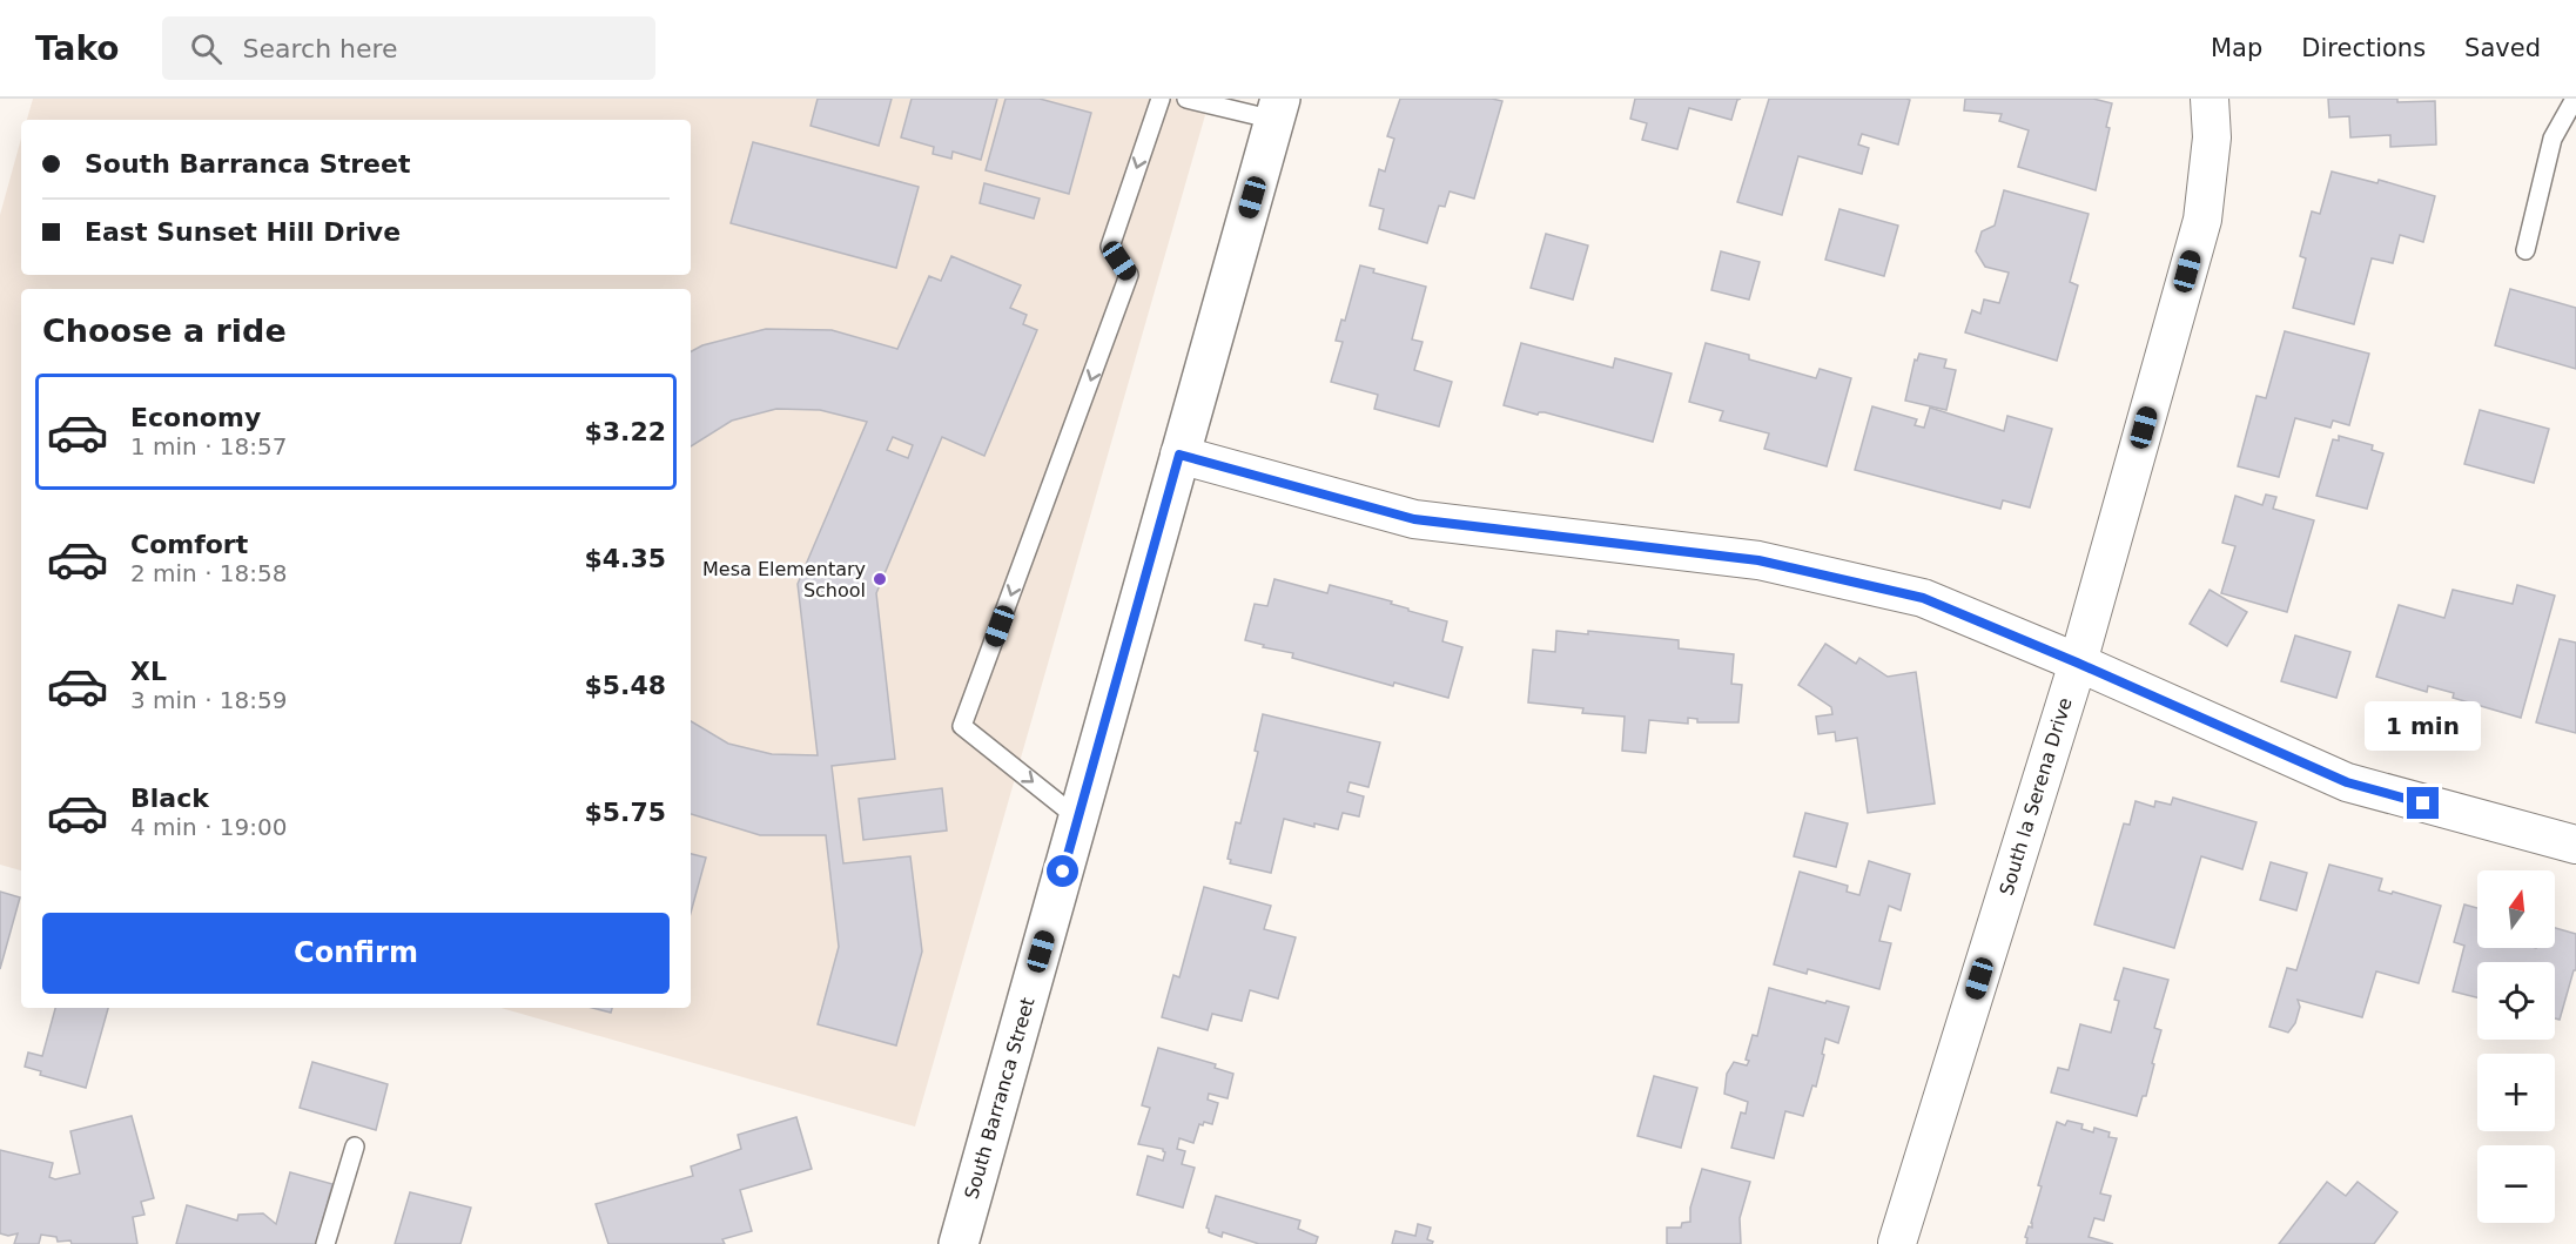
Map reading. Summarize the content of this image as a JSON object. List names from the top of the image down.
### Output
{
  "streets": {
    "main road": ["South Barranca Street"],
    "street": ["South la Serena Drive"]
  },
  "places": ["Mesa Elementary School"],
  "north": "top",
  "page": {
    "header": "Tako",
    "search": "Search here",
    "nav": ["Map", "Directions", "Saved"],
    "banner": ["South Barranca Street", "East Sunset Hill Drive"],
    "heading": "Choose a ride",
    "list": [
      {
        "name": "Economy",
        "note": "1 min · 18:57",
        "value": "$3.22"
      },
      {
        "name": "Comfort",
        "note": "2 min · 18:58",
        "value": "$4.35"
      },
      {
        "name": "XL",
        "note": "3 min · 18:59",
        "value": "$5.48"
      },
      {
        "name": "Black",
        "note": "4 min · 19:00",
        "value": "$5.75"
      }
    ],
    "bubble": "1 min",
    "map_buttons": ["+", "−"],
    "buttons": "Confirm"
  }
}
